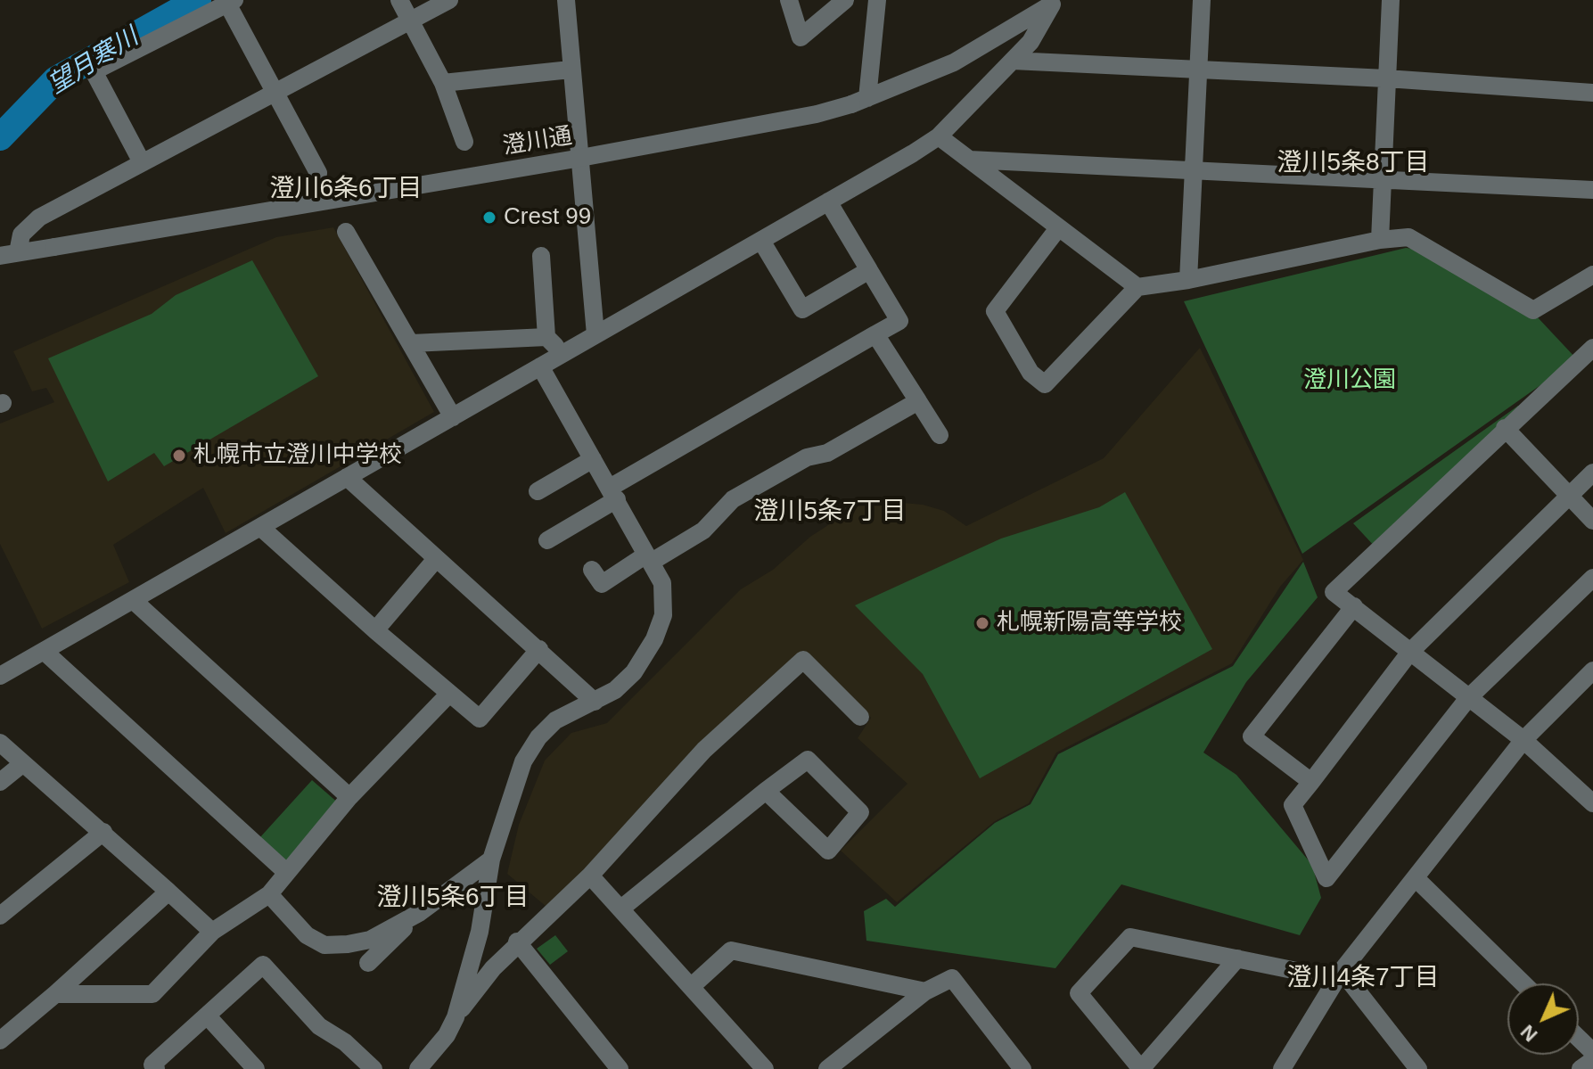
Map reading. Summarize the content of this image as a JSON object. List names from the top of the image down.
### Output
{
  "streets": {
    "street": ["澄川通"]
  },
  "districts": [
    "澄川5条8丁目",
    "澄川6条6丁目",
    "澄川5条7丁目",
    "澄川5条6丁目",
    "澄川4条7丁目"
  ],
  "water": ["望月寒川"],
  "parks": ["澄川公園"],
  "places": ["Crest 99", "札幌市立澄川中学校", "札幌新陽高等学校"],
  "north": "bottom left"
}
